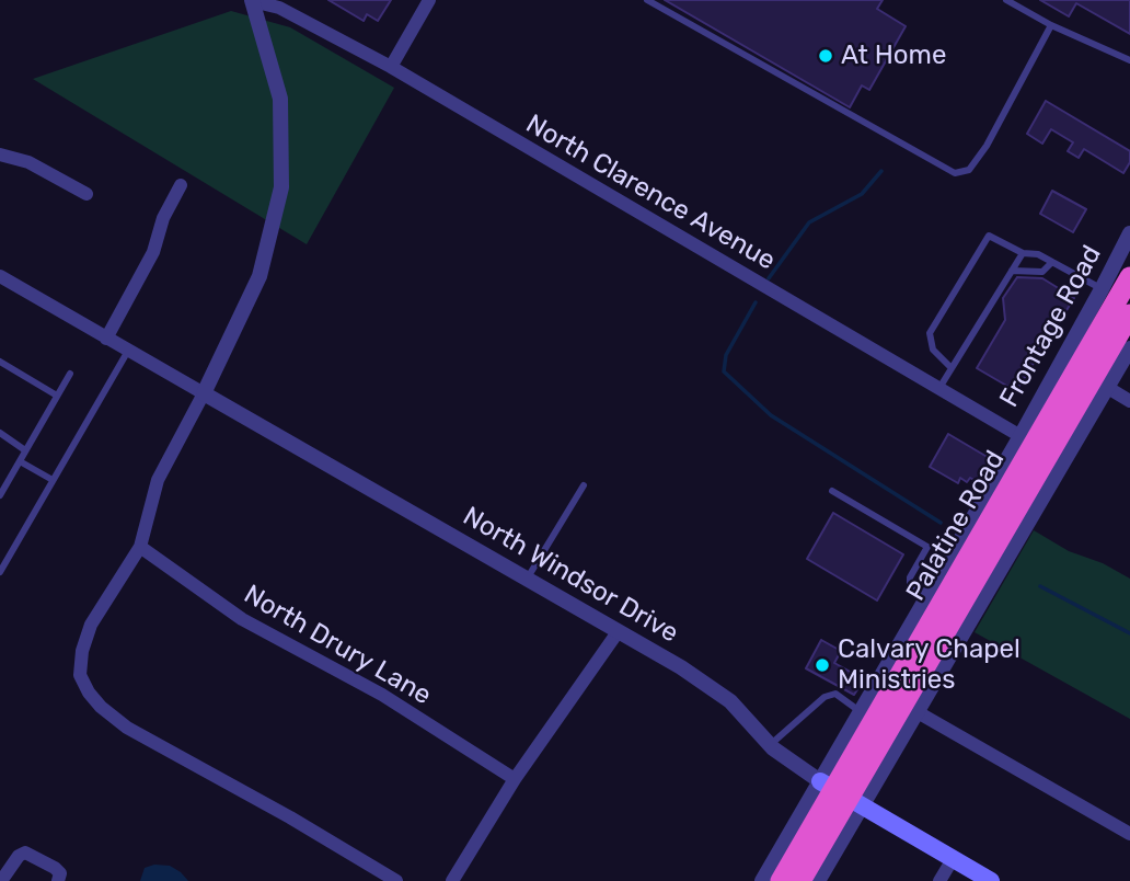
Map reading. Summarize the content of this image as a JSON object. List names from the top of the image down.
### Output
{
  "streets": {
    "highway": ["Palatine Road"],
    "main road": ["North Windsor Drive"],
    "street": ["North Clarence Avenue", "Frontage Road", "North Drury Lane"]
  },
  "crossings": [
    ["North Clarence Avenue", "Frontage Road"],
    ["Frontage Road", "Palatine Road"],
    ["Frontage Road", "North Windsor Drive"],
    ["Palatine Road", "North Windsor Drive"]
  ],
  "places": ["At Home", "Calvary Chapel Ministries"]
}
